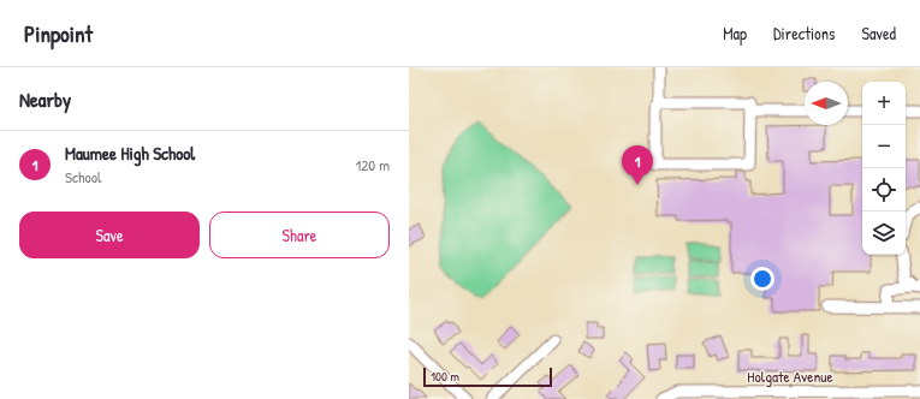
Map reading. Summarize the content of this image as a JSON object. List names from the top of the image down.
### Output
{
  "streets": {
    "street": ["Holgate Avenue"]
  },
  "scale_bar": "100 m",
  "north": "left",
  "page": {
    "header": "Pinpoint",
    "nav": ["Map", "Directions", "Saved"],
    "heading": "Nearby",
    "map_buttons": ["+", "−"],
    "list": [
      {
        "mark": "1",
        "name": "Maumee High School",
        "note": "School",
        "value": "120 m"
      }
    ],
    "pins": "1",
    "buttons": ["Save", "Share"],
    "scale": "100 m"
  }
}
